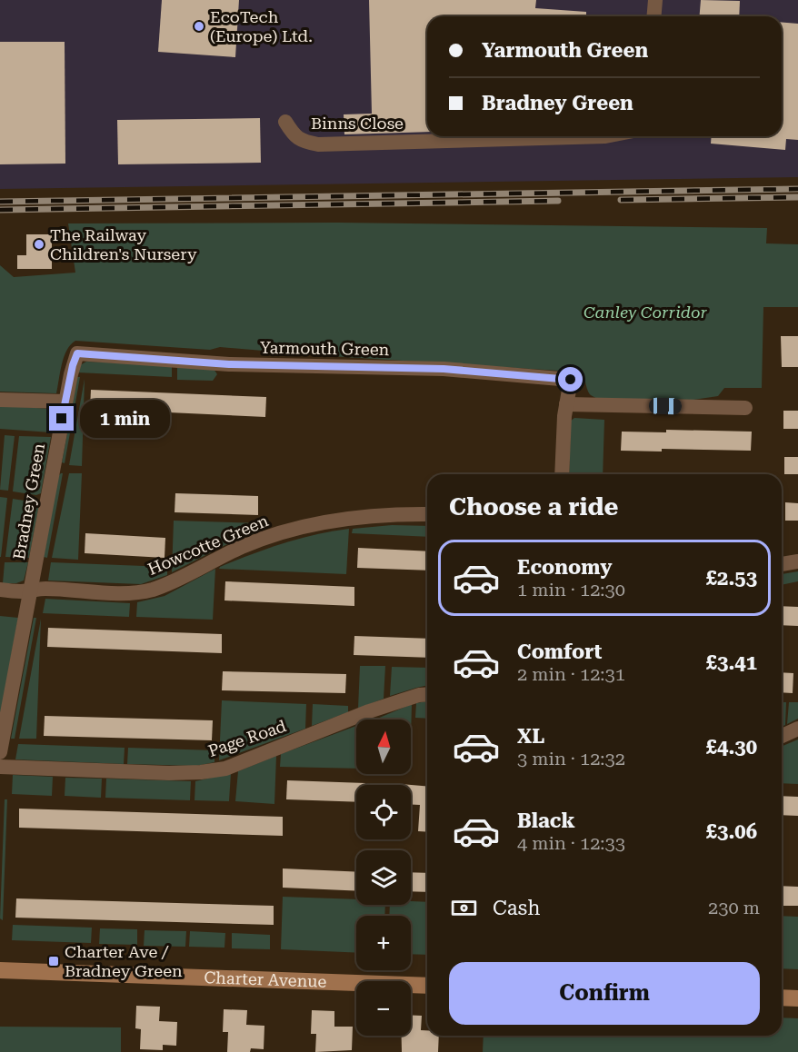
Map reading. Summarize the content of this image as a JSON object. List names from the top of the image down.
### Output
{
  "streets": {
    "street": [
      "Binns Close",
      "Yarmouth Green",
      "Bradney Green",
      "Howcotte Green",
      "Page Road",
      "Charter Avenue"
    ]
  },
  "crossings": [
    ["Yarmouth Green", "Bradney Green"],
    ["Bradney Green", "Howcotte Green"]
  ],
  "parks": ["Canley Corridor"],
  "places": {
    "other": ["EcoTech (Europe) Ltd.", "The Railway Children's Nursery"],
    "transit": ["Charter Ave / Bradney Green"]
  },
  "north": "top",
  "page": {
    "banner": ["Yarmouth Green", "Bradney Green"],
    "bubble": "1 min",
    "heading": "Choose a ride",
    "list": [
      {
        "name": "Economy",
        "note": "1 min · 12:30",
        "value": "£2.53"
      },
      {
        "name": "Comfort",
        "note": "2 min · 12:31",
        "value": "£3.41"
      },
      {
        "name": "XL",
        "note": "3 min · 12:32",
        "value": "£4.30"
      },
      {
        "name": "Black",
        "note": "4 min · 12:33",
        "value": "£3.06"
      }
    ],
    "map_buttons": ["+", "−"],
    "pay": ["Cash", "230 m"],
    "buttons": "Confirm"
  }
}
